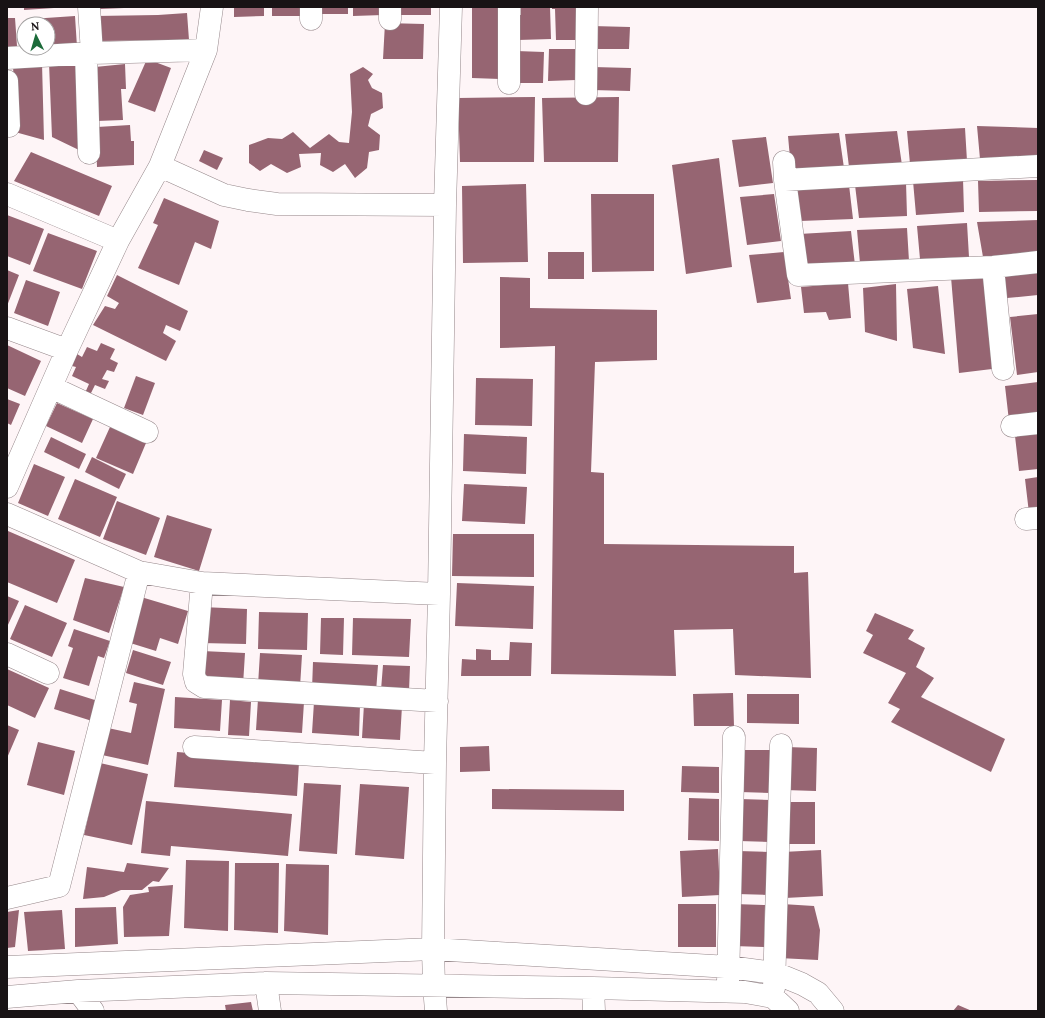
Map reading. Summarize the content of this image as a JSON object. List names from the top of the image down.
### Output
{
  "north": "top"
}
